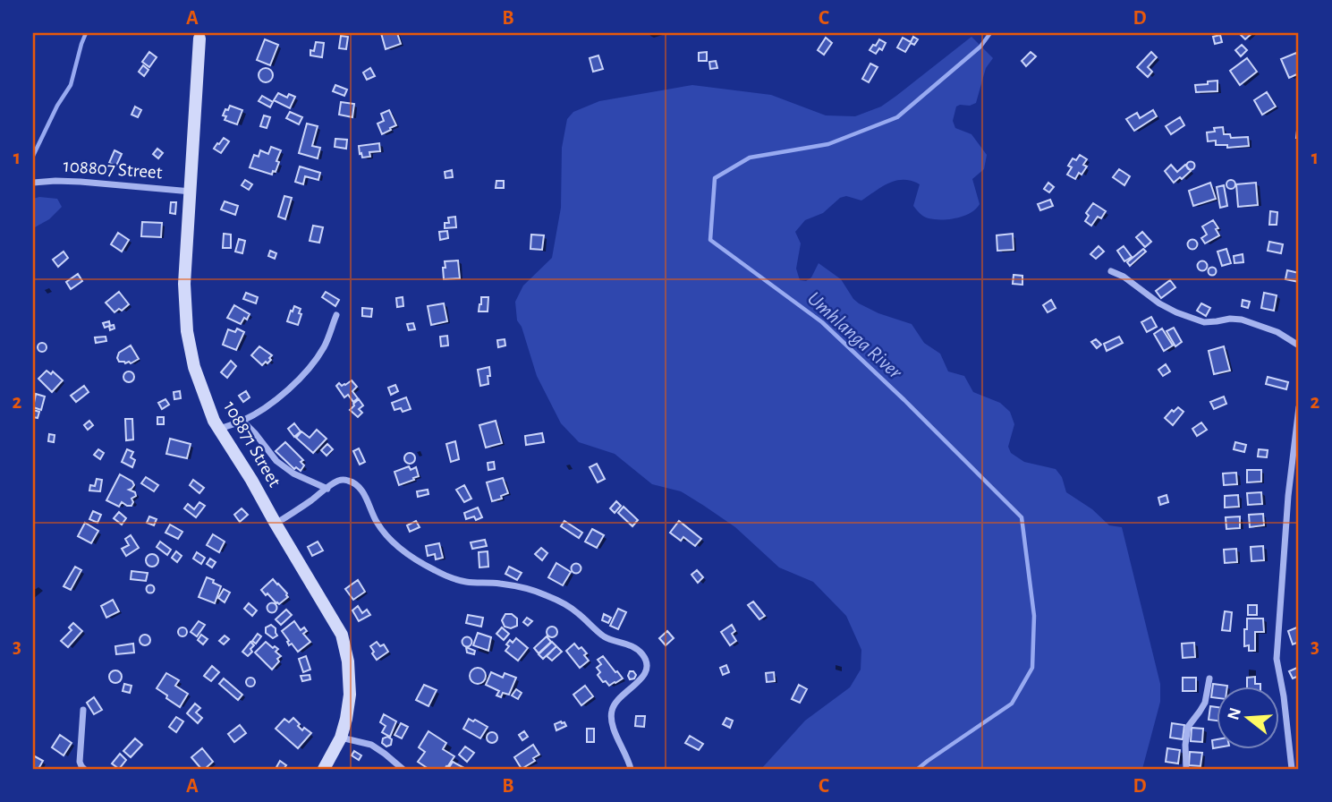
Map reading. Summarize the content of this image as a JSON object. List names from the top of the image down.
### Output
{
  "streets": {
    "street": ["108807 Street", "108871 Street"]
  },
  "crossings": [
    ["108807 Street", "108871 Street"]
  ],
  "water": ["Umhlanga River"],
  "north": "left",
  "grid": {
    "columns": [
      "A",
      "B",
      "C",
      "D"
    ],
    "rows": ["1", "2", "3"]
  }
}
